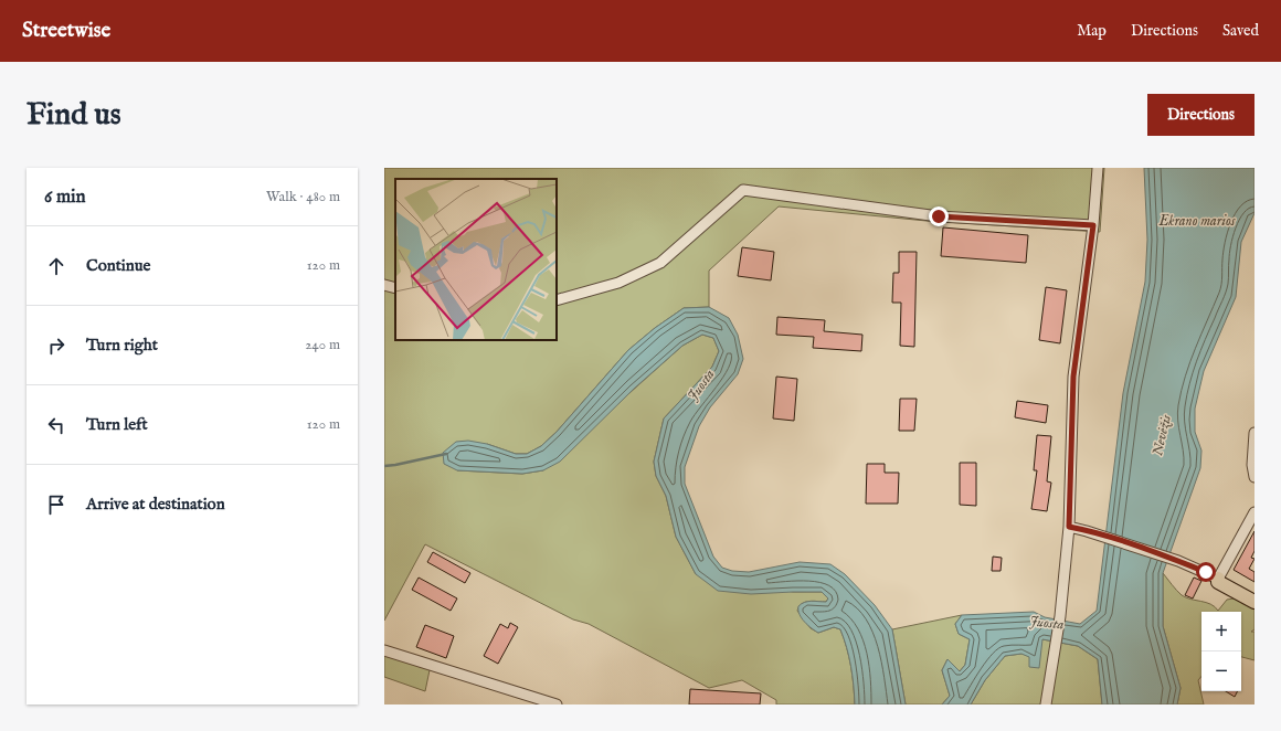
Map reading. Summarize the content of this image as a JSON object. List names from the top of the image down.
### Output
{
  "water": ["Ekrano marios", "Juosta", "Nevėžis"],
  "page": {
    "header": "Streetwise",
    "nav": ["Map", "Directions", "Saved"],
    "buttons": "Directions",
    "title": "Find us",
    "heading": ["6 min", "Walk · 480 m"],
    "list": [
      ["Continue", "120 m"],
      ["Turn right", "240 m"],
      ["Turn left", "120 m"],
      "Arrive at destination"
    ],
    "map_buttons": ["+", "−"]
  }
}
